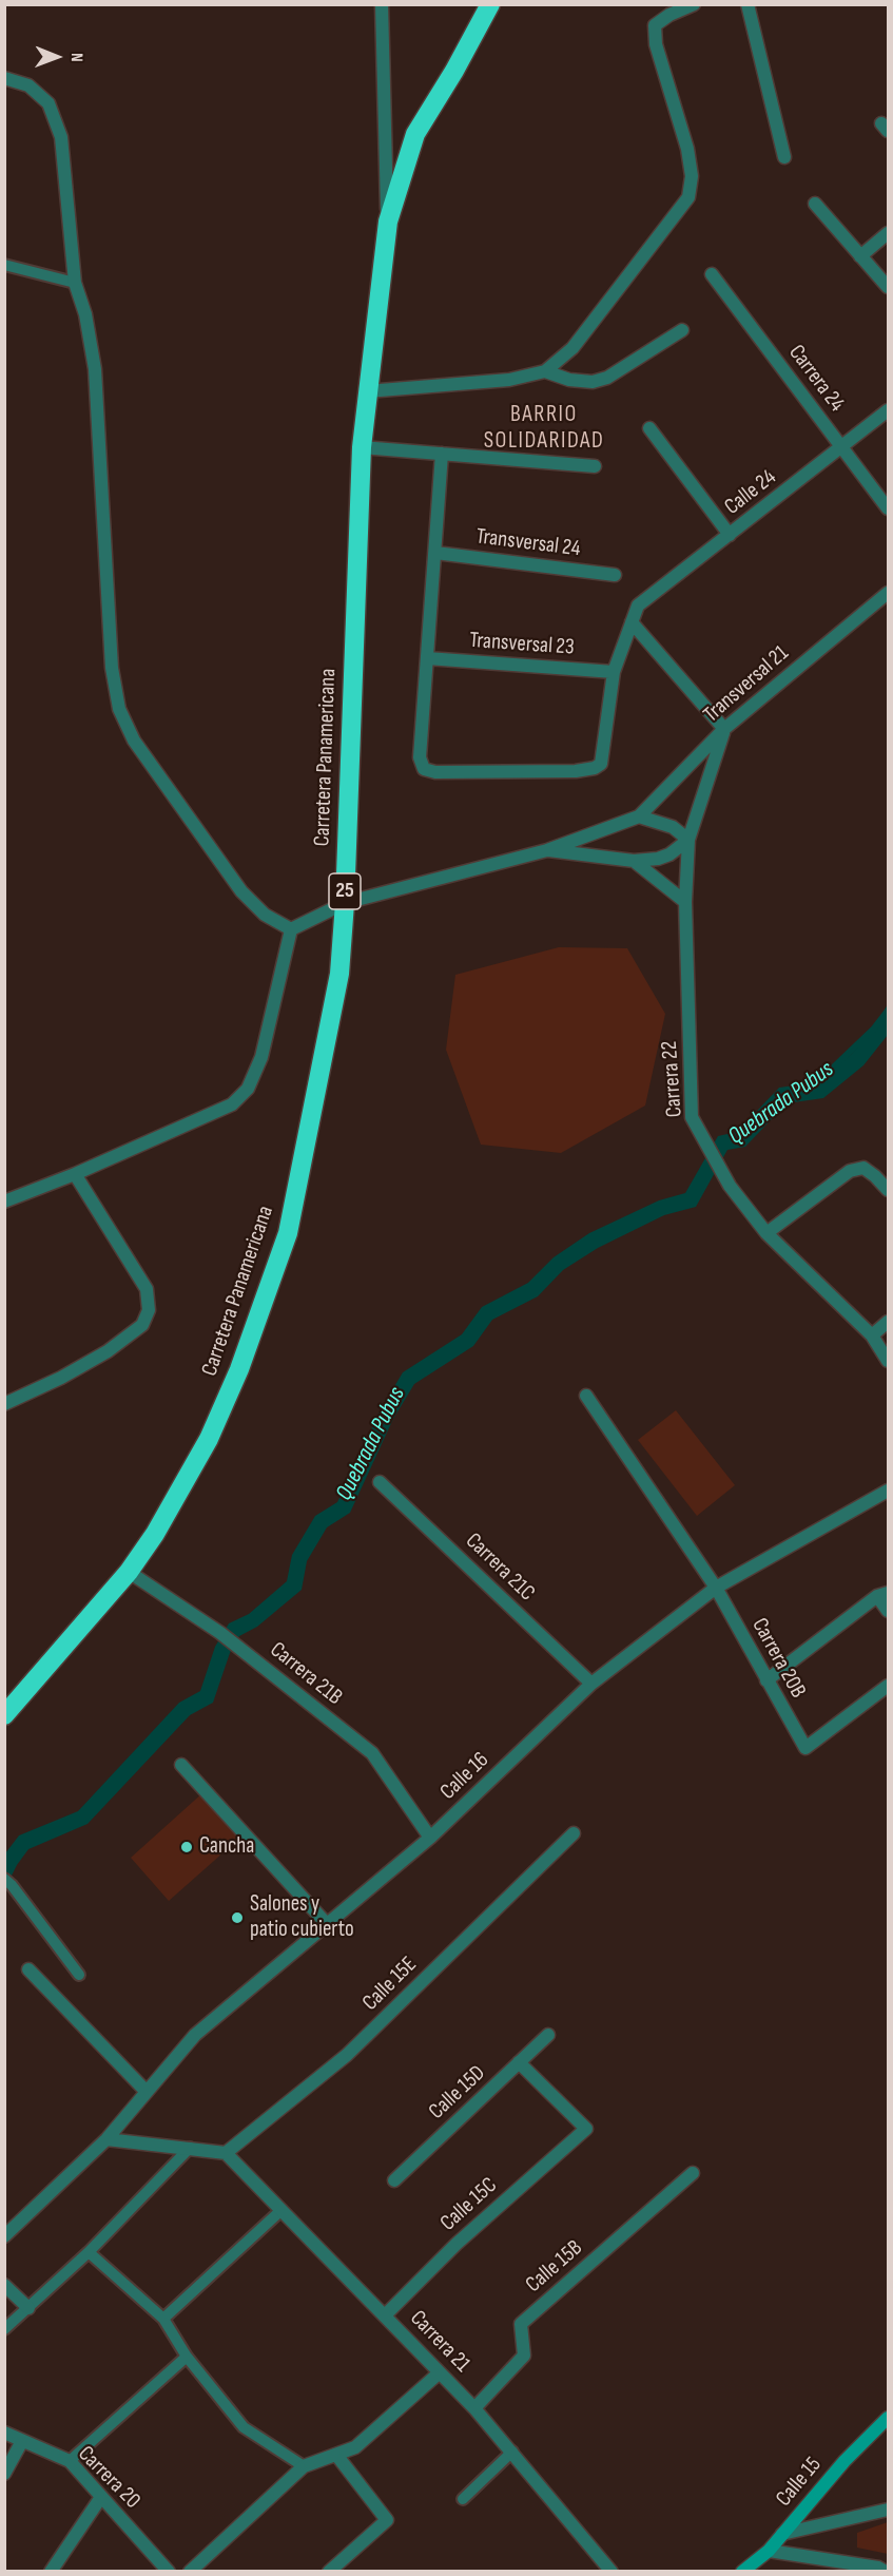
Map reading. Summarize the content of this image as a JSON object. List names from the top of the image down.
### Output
{
  "streets": {
    "highway": ["Carretera Panamericana", "25"],
    "street": [
      "Carrera 24",
      "Calle 24",
      "Transversal 24",
      "Transversal 23",
      "Transversal 21",
      "Carrera 22",
      "Carrera 21C",
      "Carrera 20B",
      "Carrera 21B",
      "Calle 16",
      "Calle 15E",
      "Calle 15D",
      "Calle 15C",
      "Calle 15B",
      "Carrera 21",
      "Carrera 20",
      "Calle 15"
    ]
  },
  "crossings": [
    ["Carrera 24", "Calle 24"],
    ["Transversal 21", "Carretera Panamericana"],
    ["Transversal 21", "Carrera 22"],
    ["Carretera Panamericana", "Carrera 21B"],
    ["Carrera 21C", "Calle 16"],
    ["Carrera 20B", "Calle 16"],
    ["Carrera 21B", "Calle 16"],
    ["Calle 15E", "Carrera 21"],
    ["Calle 15D", "Calle 15C"],
    ["Calle 15C", "Carrera 21"],
    ["Calle 15B", "Carrera 21"]
  ],
  "districts": ["BARRIO SOLIDARIDAD"],
  "water": ["Quebrada Pubus"],
  "places": ["Cancha", "Salones y patio cubierto"],
  "north": "right"
}
